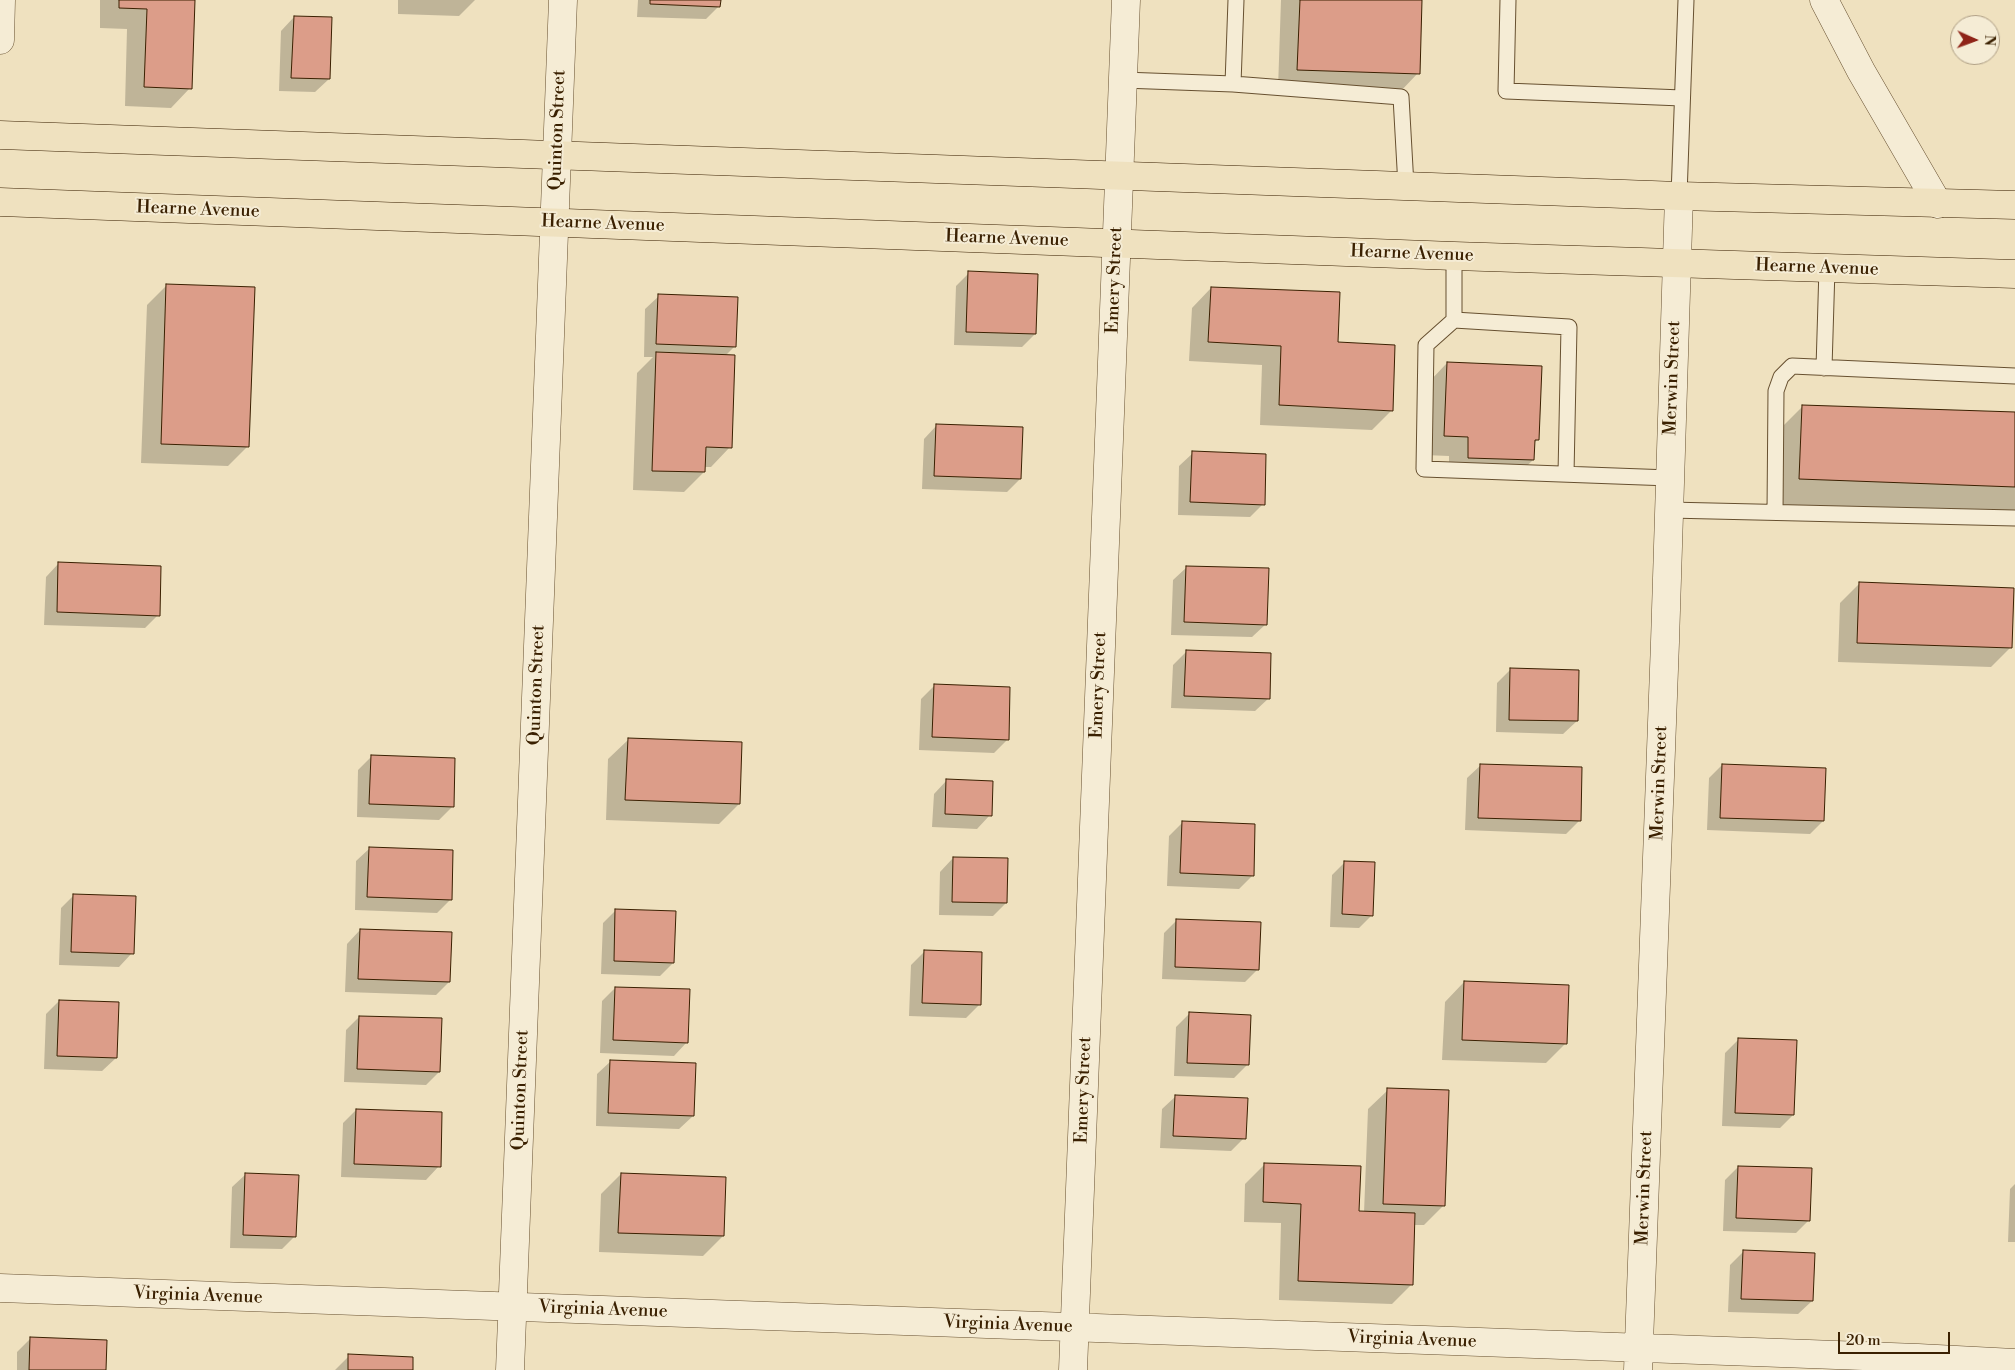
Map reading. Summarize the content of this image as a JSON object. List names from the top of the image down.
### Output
{
  "streets": {
    "main road": ["Hearne Avenue"],
    "street": [
      "Quinton Street",
      "Emery Street",
      "Merwin Street",
      "Virginia Avenue"
    ]
  },
  "crossings": [
    ["Quinton Street", "Hearne Avenue"],
    ["Quinton Street", "Virginia Avenue"],
    ["Hearne Avenue", "Emery Street"],
    ["Hearne Avenue", "Merwin Street"],
    ["Emery Street", "Virginia Avenue"],
    ["Merwin Street", "Virginia Avenue"]
  ],
  "scale_bar": "20 m",
  "north": "right"
}
